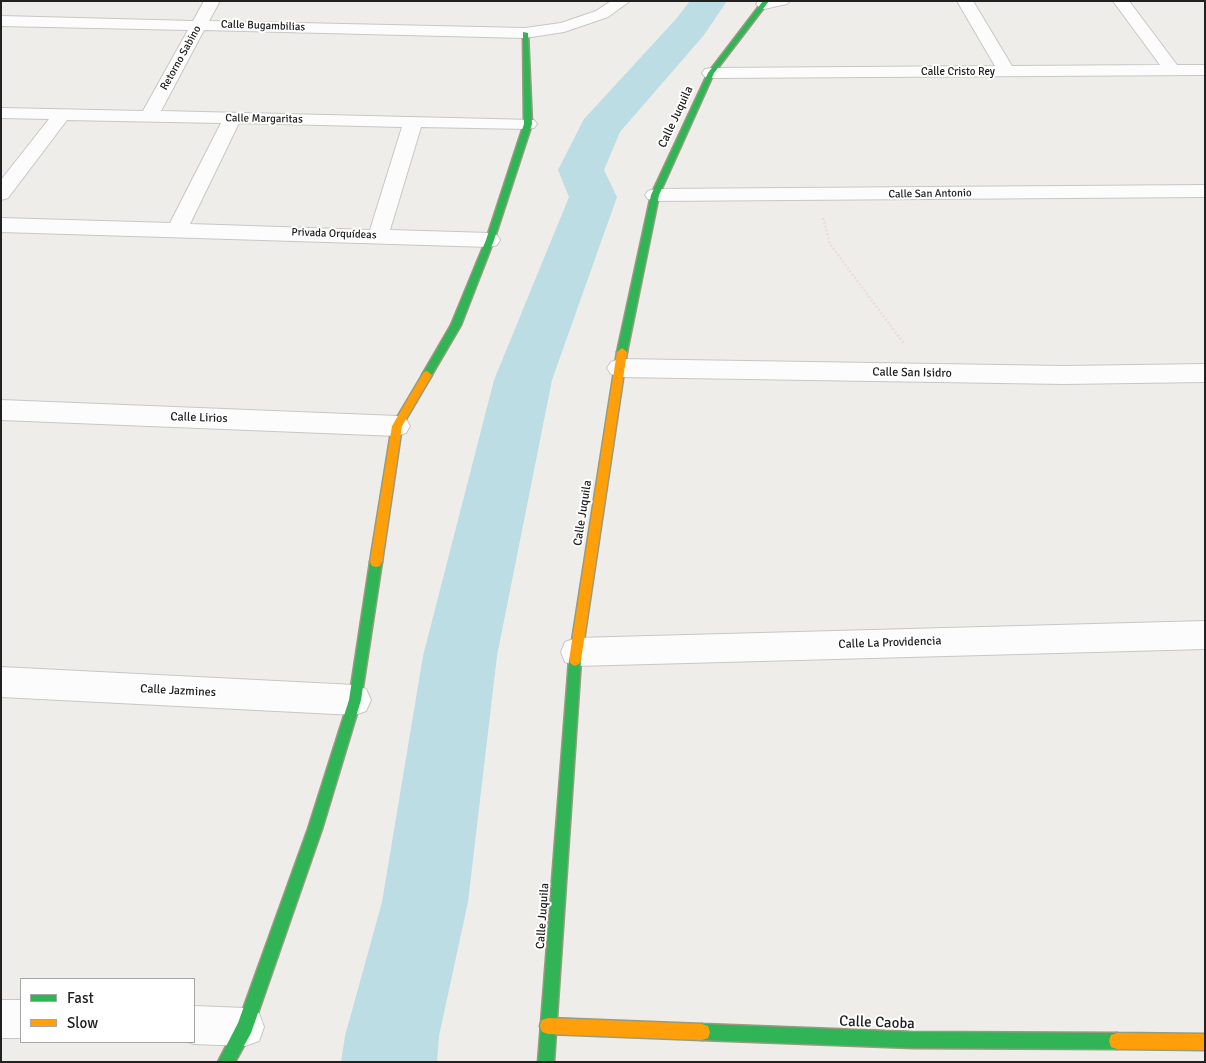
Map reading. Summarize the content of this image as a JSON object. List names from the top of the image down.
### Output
{
  "streets": {
    "street": [
      "Calle Bugambilias",
      "Retorno Sabino",
      "Calle Cristo Rey",
      "Calle Juquila",
      "Calle Margaritas",
      "Calle San Antonio",
      "Privada Orquídeas",
      "Calle San Isidro",
      "Calle Lirios",
      "Calle La Providencia",
      "Calle Jazmines",
      "Calle Caoba"
    ]
  },
  "crossings": [
    ["Calle Bugambilias", "Retorno Sabino"],
    ["Retorno Sabino", "Calle Margaritas"],
    ["Calle Cristo Rey", "Calle Juquila"],
    ["Calle Juquila", "Calle San Antonio"],
    ["Calle Juquila", "Calle San Isidro"],
    ["Calle Juquila", "Calle La Providencia"],
    ["Calle Juquila", "Calle Caoba"]
  ],
  "legend": ["Fast", "Slow"]
}
